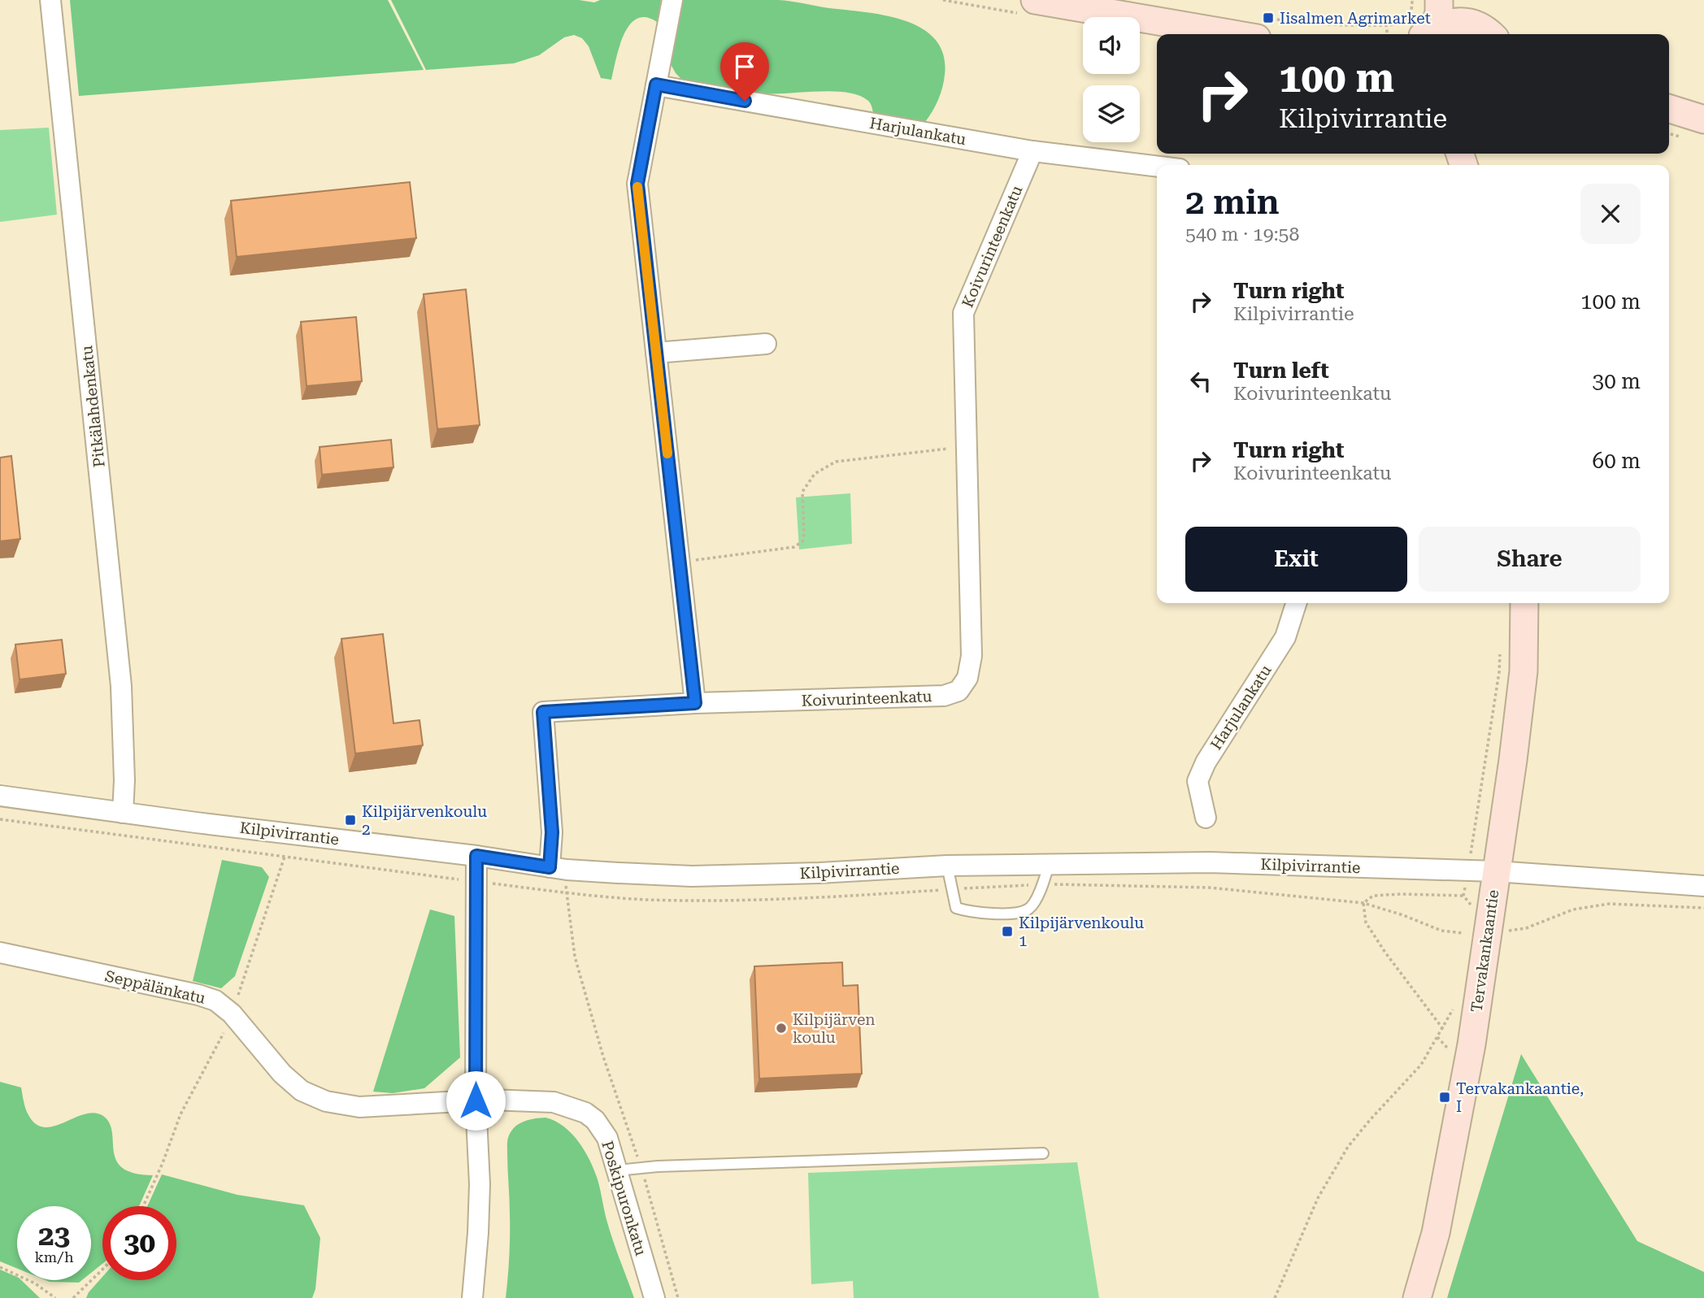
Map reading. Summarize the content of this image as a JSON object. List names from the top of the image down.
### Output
{
  "streets": {
    "street": [
      "Harjulankatu",
      "Koivurinteenkatu",
      "Pitkälahdenkatu",
      "Kilpivirrantie",
      "Tervakankaantie",
      "Seppälänkatu",
      "Poskipuronkatu"
    ]
  },
  "crossings": [
    ["Harjulankatu", "Koivurinteenkatu"],
    ["Koivurinteenkatu", "Kilpivirrantie"],
    ["Pitkälahdenkatu", "Kilpivirrantie"],
    ["Kilpivirrantie", "Tervakankaantie"],
    ["Seppälänkatu", "Poskipuronkatu"]
  ],
  "places": {
    "transit": [
      "Iisalmen Agrimarket",
      "Kilpijärvenkoulu 2",
      "Kilpijärvenkoulu 1",
      "Tervakankaantie, I"
    ],
    "other": ["Kilpijärven koulu"]
  },
  "page": {
    "turn": ["100 m", "Kilpivirrantie"],
    "heading": ["2 min", "540 m · 19:58"],
    "list": [
      {
        "name": "Turn right",
        "note": "Kilpivirrantie",
        "value": "100 m"
      },
      {
        "name": "Turn left",
        "note": "Koivurinteenkatu",
        "value": "30 m"
      },
      {
        "name": "Turn right",
        "note": "Koivurinteenkatu",
        "value": "60 m"
      }
    ],
    "buttons": ["Exit", "Share"],
    "speed": "23 km/h",
    "limit": "30"
  }
}
